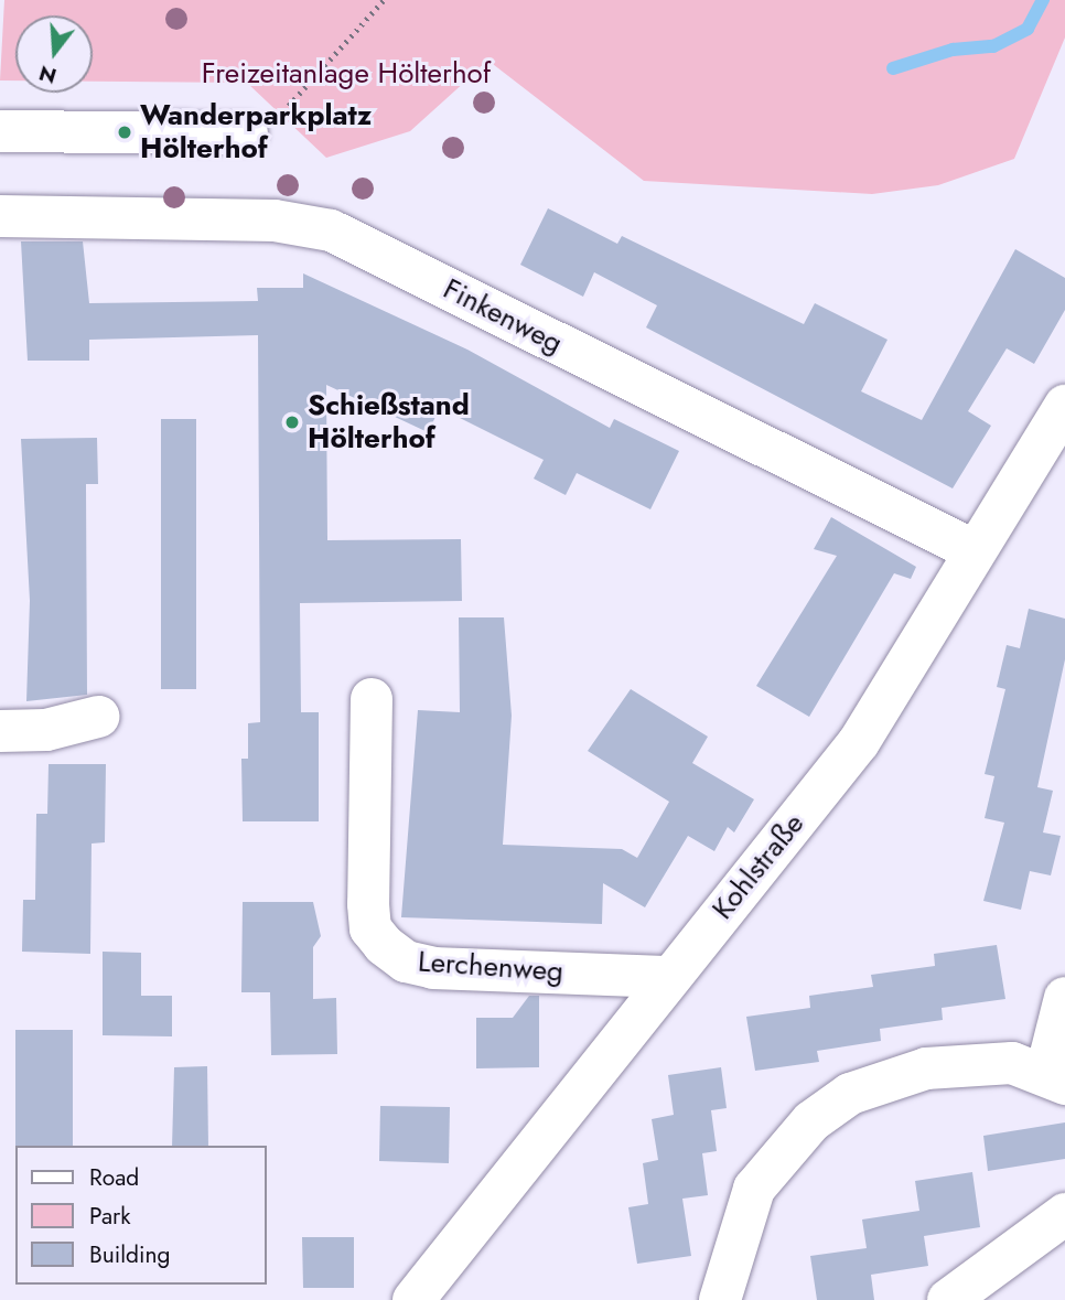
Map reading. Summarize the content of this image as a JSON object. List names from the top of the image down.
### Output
{
  "streets": {
    "street": ["Finkenweg", "Kohlstraße", "Lerchenweg"]
  },
  "crossings": [
    ["Finkenweg", "Kohlstraße"],
    ["Kohlstraße", "Lerchenweg"]
  ],
  "parks": ["Freizeitanlage Hölterhof"],
  "places": ["Wanderparkplatz Hölterhof", "Schießstand Hölterhof"],
  "legend": ["Road", "Park", "Building"],
  "north": "bottom"
}
